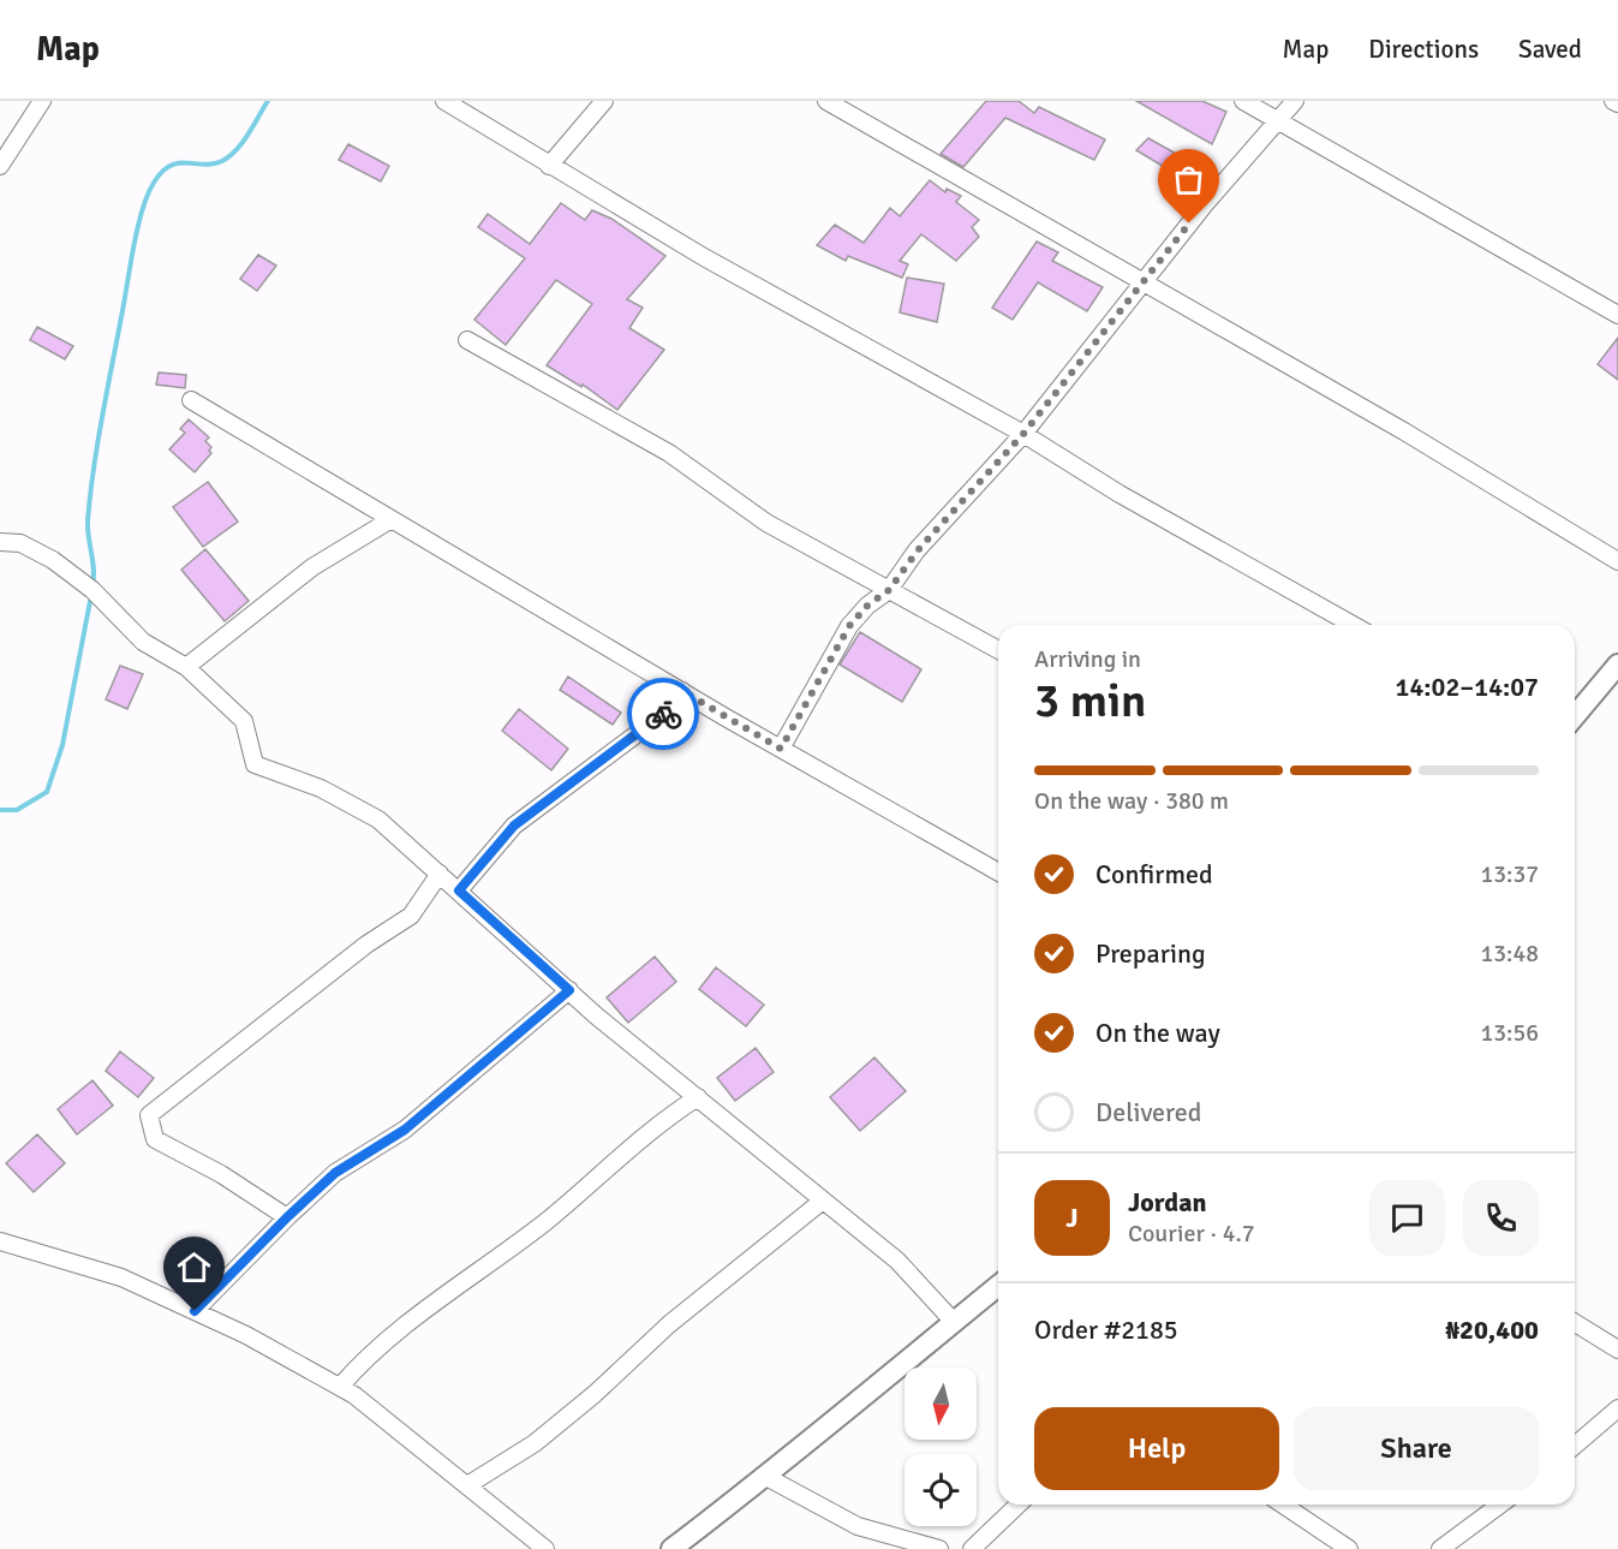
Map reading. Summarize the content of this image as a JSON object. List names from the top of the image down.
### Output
{
  "north": "bottom",
  "page": {
    "header": "Map",
    "nav": ["Map", "Directions", "Saved"],
    "heading": ["3 min", "Arriving in", "14:02–14:07"],
    "panel": [
      "Jordan",
      "Courier · 4.7",
      "Order #2185",
      "₦20,400"
    ],
    "bar": "On the way · 380 m",
    "list": [
      ["Confirmed", "13:37"],
      ["Preparing", "13:48"],
      ["On the way", "13:56"],
      "Delivered"
    ],
    "round": "J",
    "buttons": ["Help", "Share"]
  }
}
